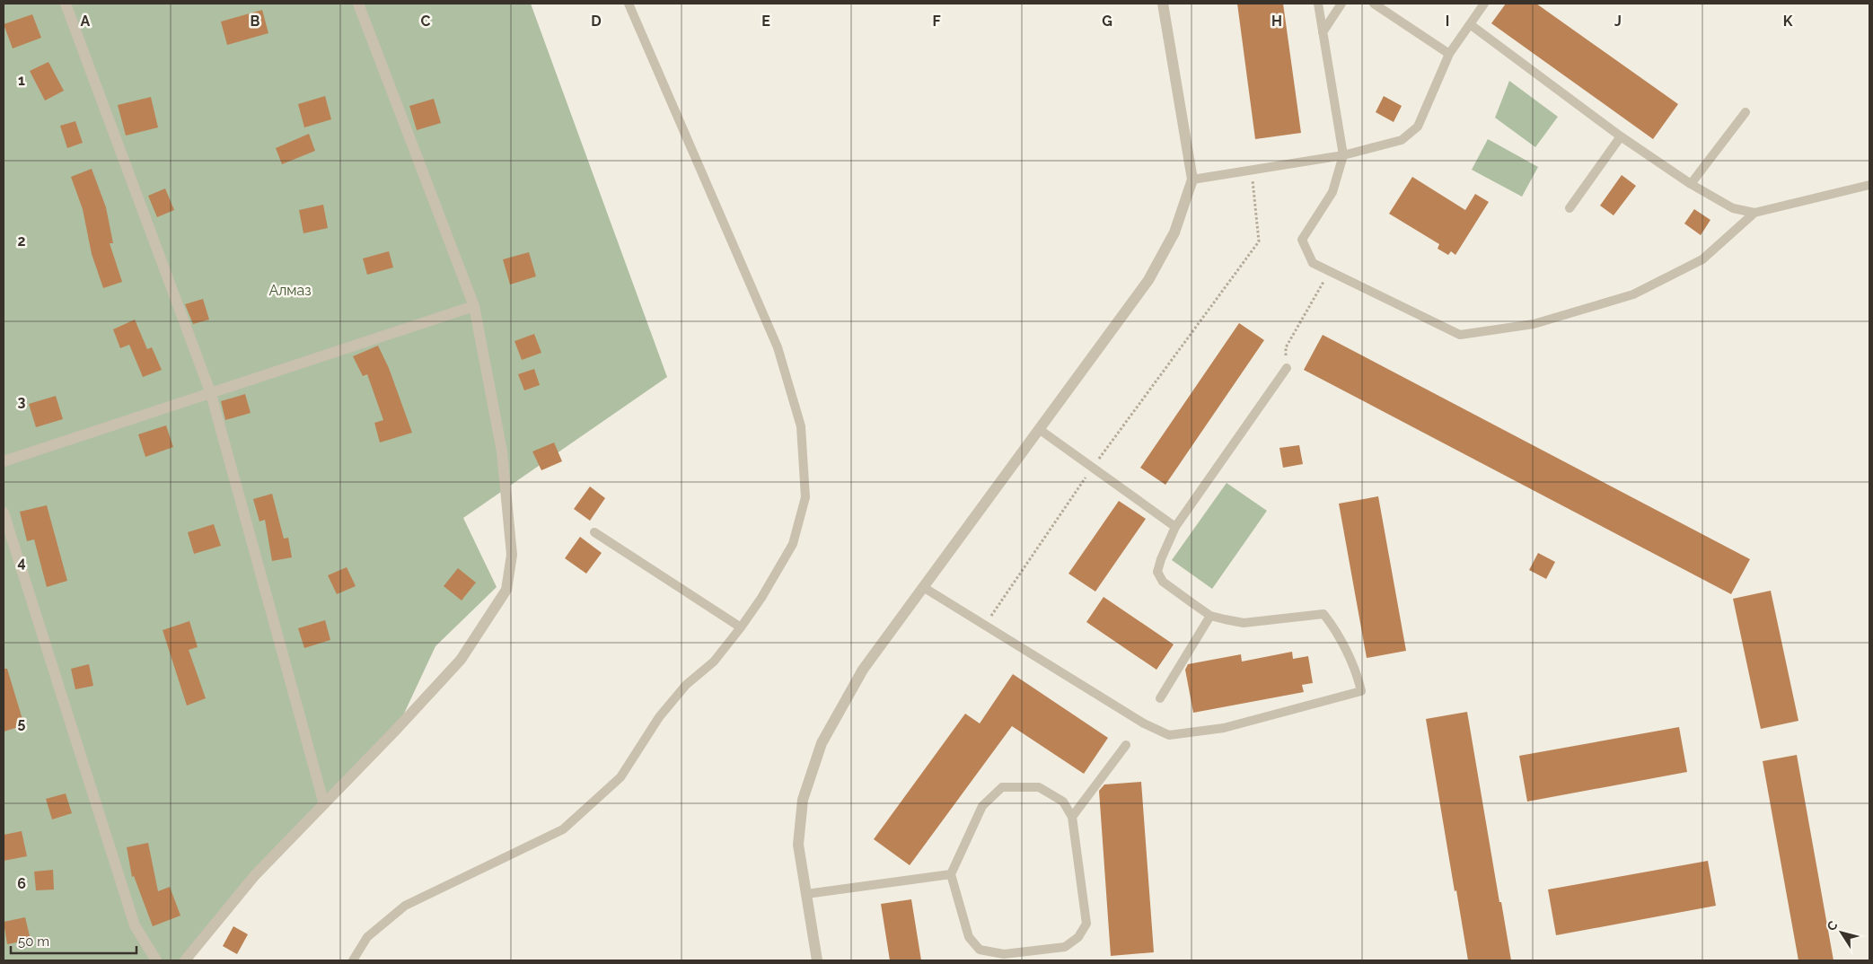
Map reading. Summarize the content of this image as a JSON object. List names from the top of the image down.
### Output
{
  "parks": ["Алмаз"],
  "scale_bar": "50 m",
  "north": "top left",
  "grid": {
    "columns": [
      "A",
      "B",
      "C",
      "D",
      "E",
      "F",
      "G",
      "H",
      "I",
      "J",
      "K"
    ],
    "rows": [
      "1",
      "2",
      "3",
      "4",
      "5",
      "6"
    ]
  }
}
